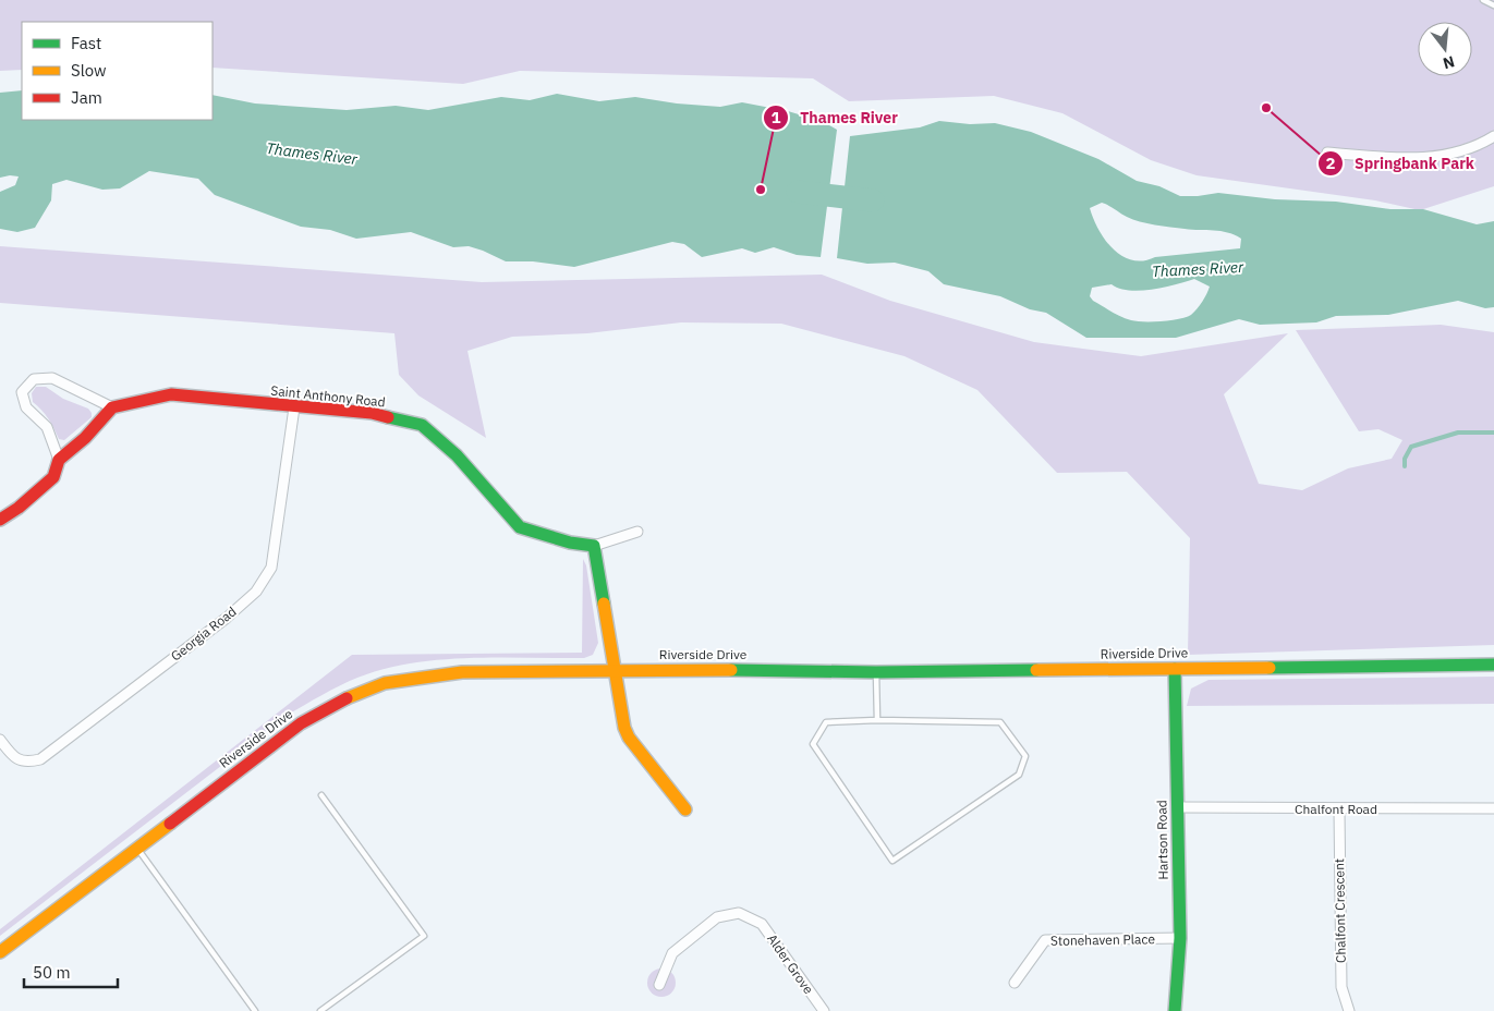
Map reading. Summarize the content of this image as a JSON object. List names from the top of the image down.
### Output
{
  "streets": {
    "main road": ["Saint Anthony Road", "Riverside Drive", "Hartson Road"],
    "street": [
      "Georgia Road",
      "Chalfont Road",
      "Chalfont Crescent",
      "Stonehaven Place",
      "Alder Grove"
    ]
  },
  "crossings": [
    ["Saint Anthony Road", "Georgia Road"],
    ["Riverside Drive", "Hartson Road"],
    ["Chalfont Road", "Hartson Road"],
    ["Chalfont Road", "Chalfont Crescent"],
    ["Hartson Road", "Stonehaven Place"]
  ],
  "water": ["Thames River"],
  "places": ["Springbank Park", "Thames River"],
  "legend": ["Fast", "Slow", "Jam"],
  "scale_bar": "50 m",
  "north": "bottom"
}
